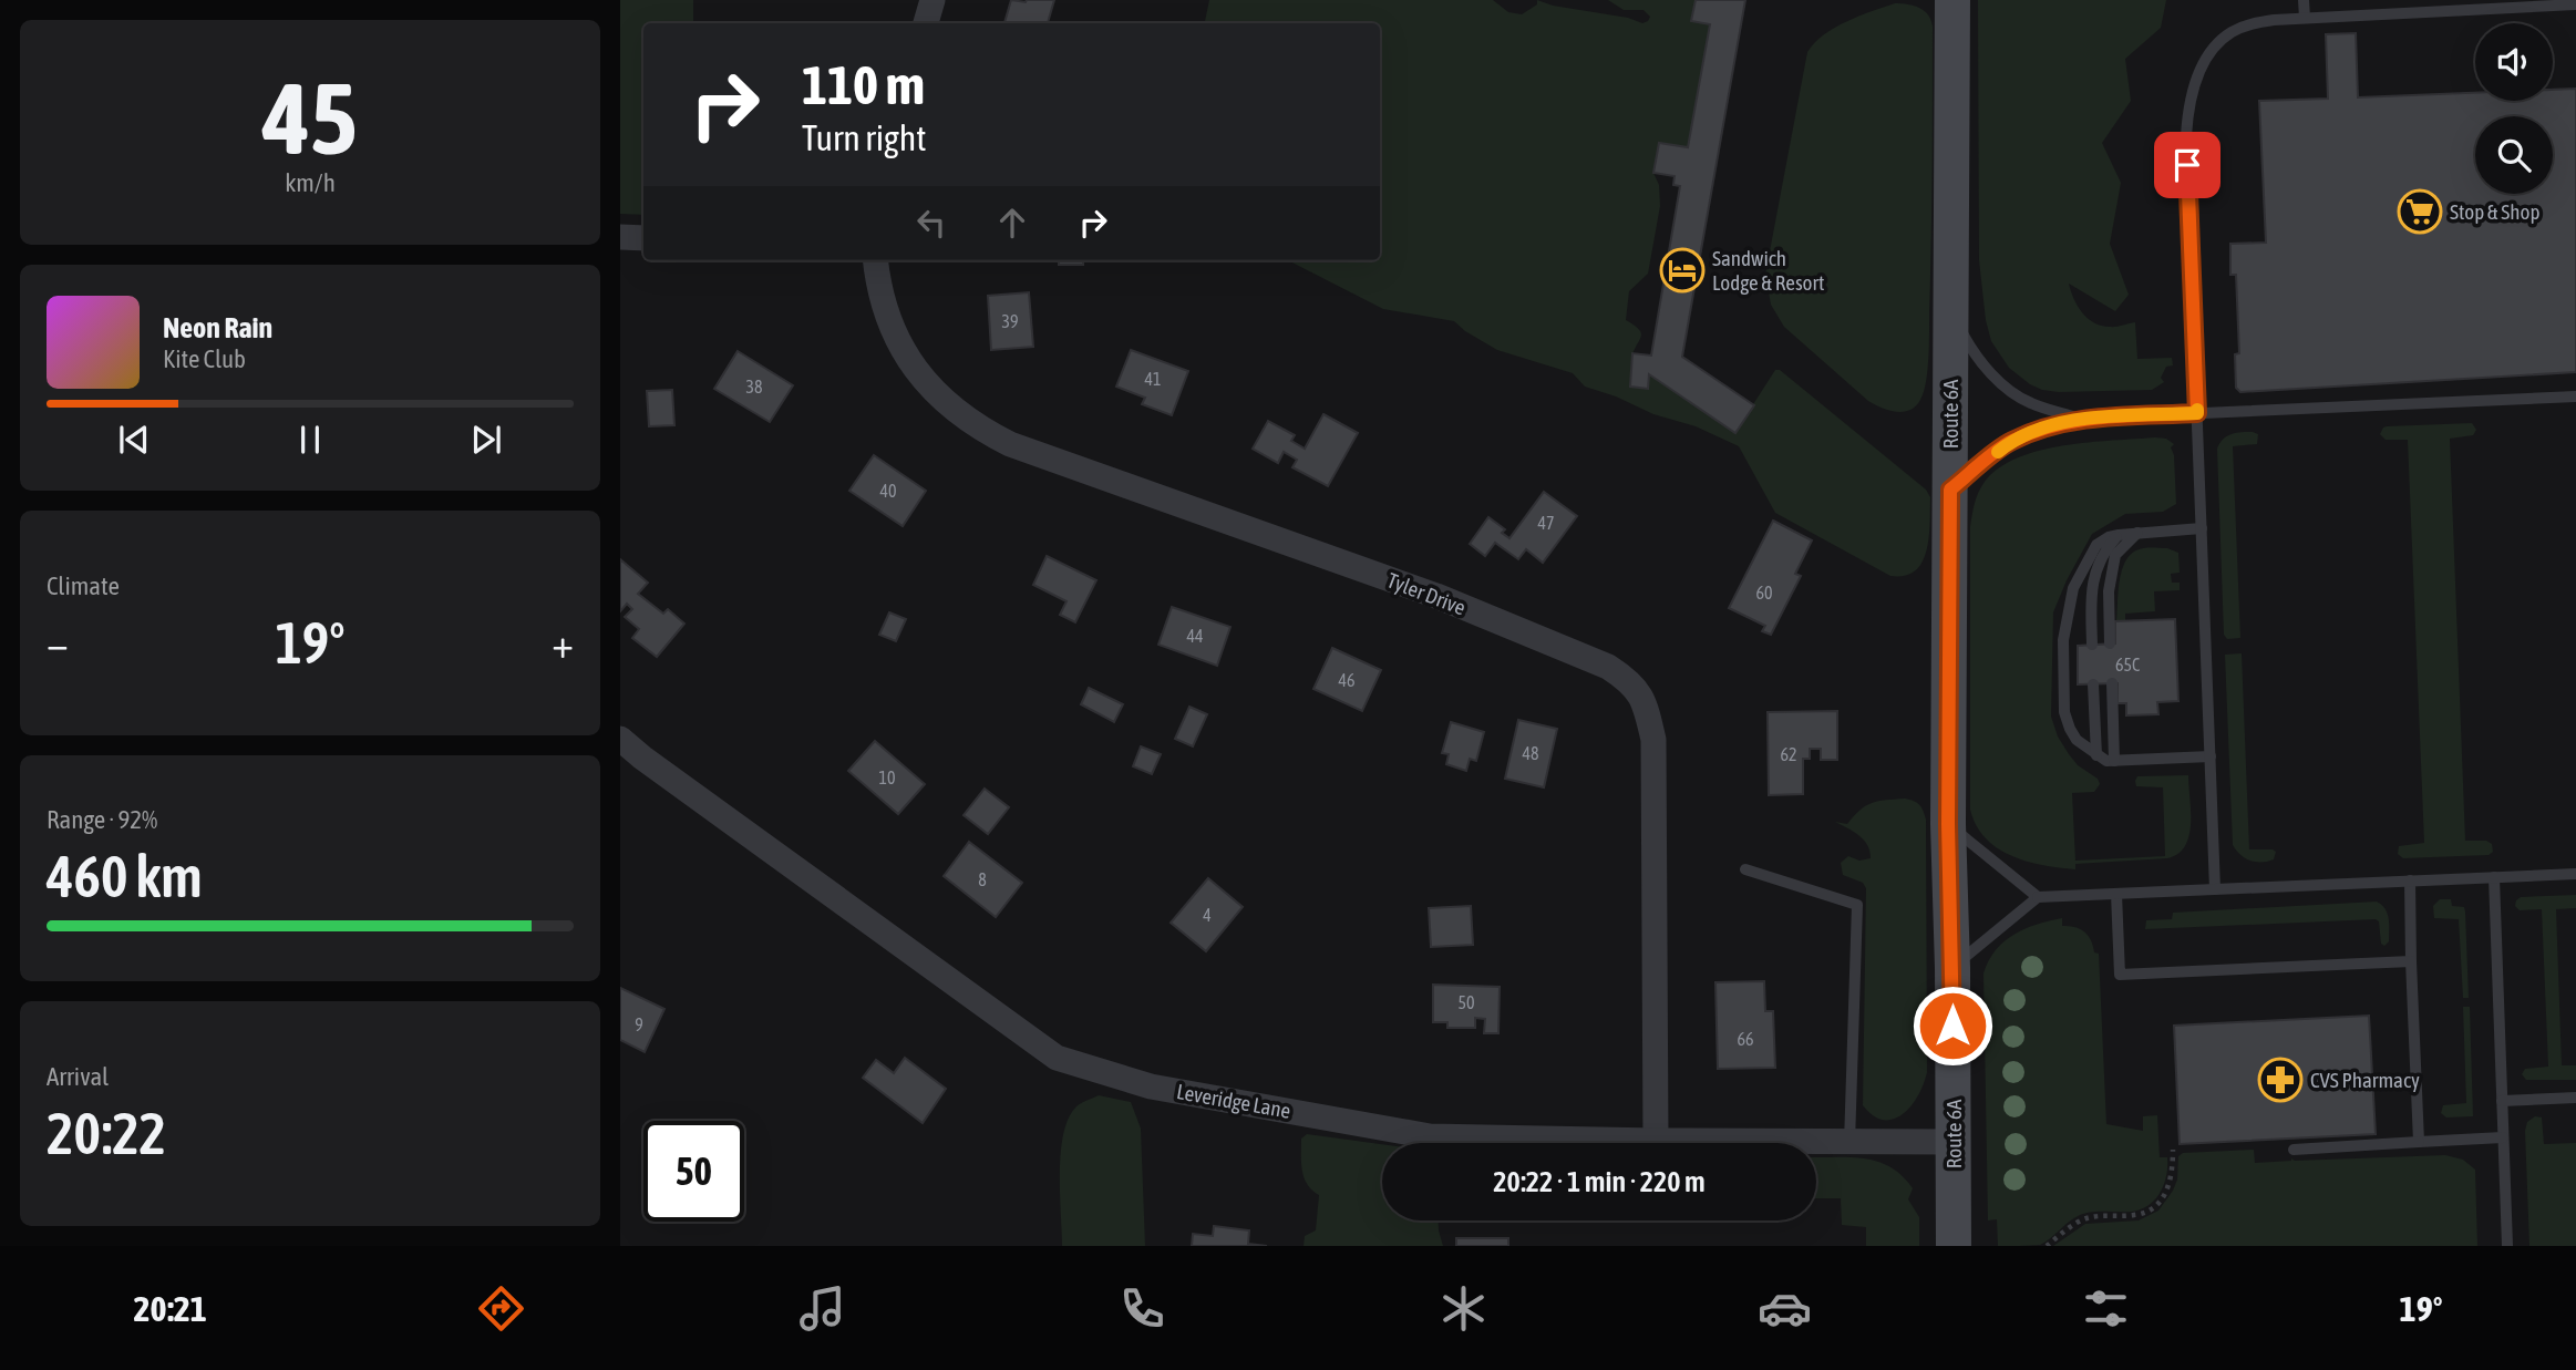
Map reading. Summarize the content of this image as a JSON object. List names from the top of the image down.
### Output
{
  "streets": {
    "main road": ["Route 6A"],
    "street": ["Tyler Drive", "Leveridge Lane"]
  },
  "crossings": [
    ["Route 6A", "Leveridge Lane"],
    ["Tyler Drive", "Leveridge Lane"]
  ],
  "places": {
    "supermarket": ["Stop & Shop"],
    "hotel": ["Sandwich Lodge & Resort"],
    "pharmacy": ["CVS Pharmacy"]
  },
  "house_numbers": [
    "39",
    "41",
    "38",
    "40",
    "47",
    "60",
    "44",
    "65C",
    "46",
    "48",
    "62",
    "10",
    "8",
    "4",
    "50",
    "9",
    "66"
  ],
  "page": {
    "tile": [
      ["45", "km/h"],
      "Climate",
      ["Range · 92%", "460 km"],
      ["Arrival", "20:22"]
    ],
    "turn": ["110 m", "Turn right"],
    "song": ["Neon Rain", "Kite Club"],
    "heat": ["−", "19°", "+"],
    "limit": "50",
    "trip": "20:22 · 1 min · 220 m",
    "tabs": ["20:21", "19°"]
  }
}
